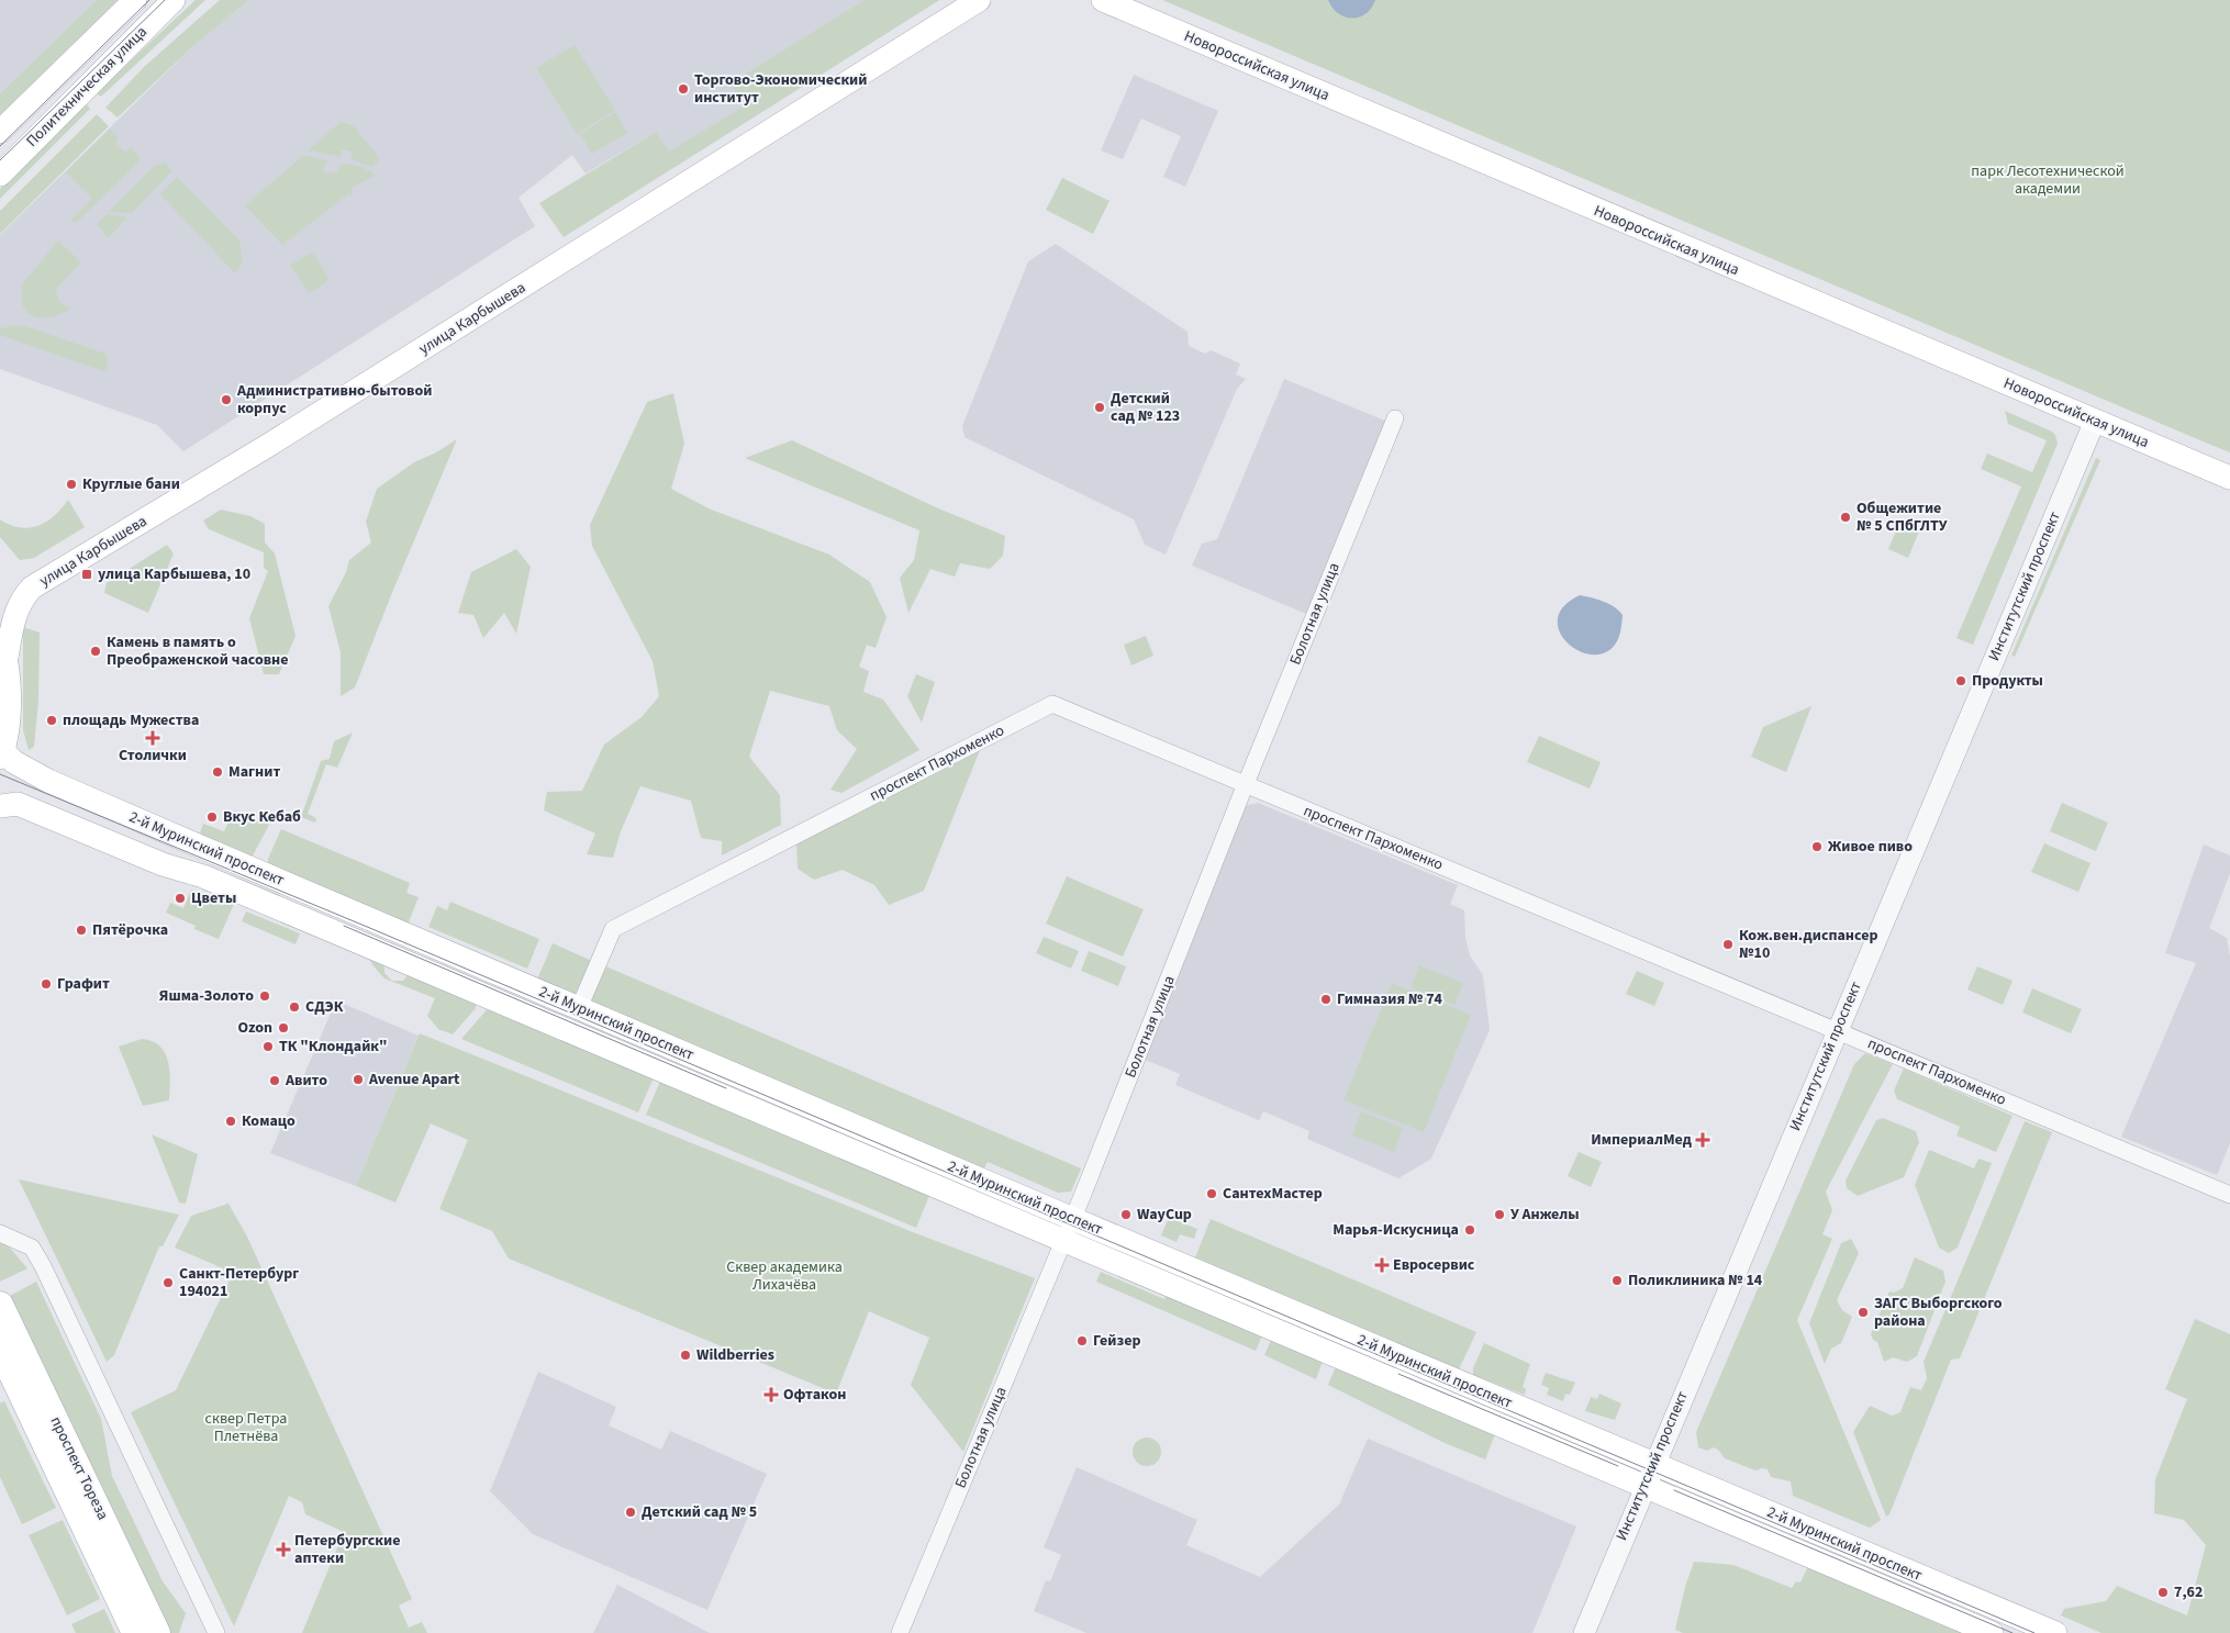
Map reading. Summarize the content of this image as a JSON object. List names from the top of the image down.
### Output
{
  "streets": {
    "main road": [
      "Новороссийская улица",
      "Политехническая улица",
      "улица Карбышева",
      "2-й Муринский проспект",
      "проспект Тореза"
    ],
    "street": ["Институтский проспект", "Болотная улица", "проспект Пархоменко"]
  },
  "crossings": [
    ["Новороссийская улица", "Институтский проспект"],
    ["Институтский проспект", "проспект Пархоменко"],
    ["Институтский проспект", "2-й Муринский проспект"],
    ["Болотная улица", "проспект Пархоменко"],
    ["Болотная улица", "2-й Муринский проспект"],
    ["проспект Пархоменко", "2-й Муринский проспект"]
  ],
  "parks": ["парк Лесотехнической академии", "Сквер академика Лихачёва", "сквер Петра Плетнёва"],
  "places": {
    "other": [
      "Торгово-Экономический институт",
      "Административно-бытовой корпус",
      "Детский сад № 123",
      "Круглые бани",
      "Общежитие № 5 СПбГЛТУ",
      "Камень в память о Преображенской часовне",
      "Продукты",
      "площадь Мужества",
      "Магнит",
      "Вкус Кебаб",
      "Живое пиво",
      "Цветы",
      "Пятёрочка",
      "Кож.вен.диспансер №10",
      "Графит",
      "Яшма-Золото",
      "Гимназия № 74",
      "СДЭК",
      "Ozon",
      "ТК \"Клондайк\"",
      "Avenue Apart",
      "Авито",
      "Комацо",
      "СантехМастер",
      "WayCup",
      "У Анжелы",
      "Марья-Искусница",
      "Поликлиника № 14",
      "Санкт-Петербург 194021",
      "ЗАГС Выборгского района",
      "Гейзер",
      "Wildberries",
      "Детский сад № 5",
      "7,62"
    ],
    "transit": ["улица Карбышева, 10"],
    "health": [
      "Столички",
      "ИмпериалМед",
      "Евросервис",
      "Офтакон",
      "Петербургские аптеки"
    ]
  }
}
